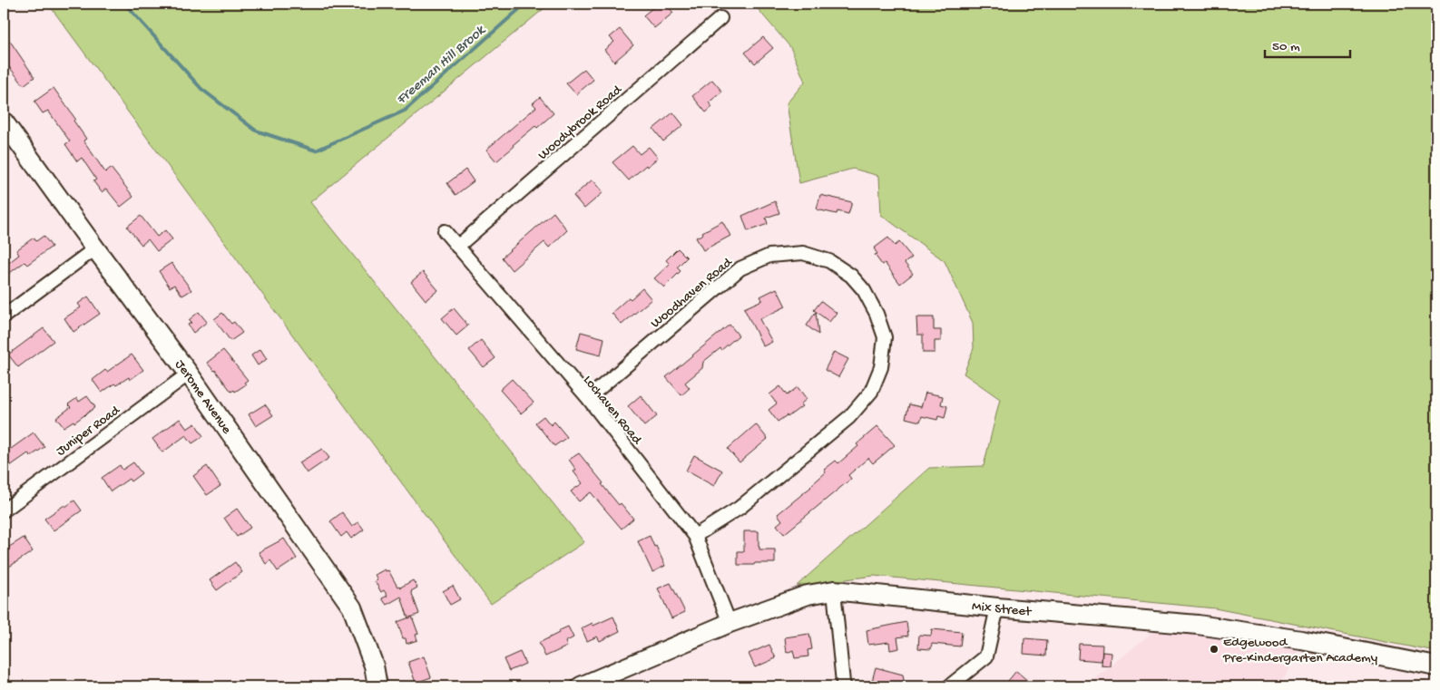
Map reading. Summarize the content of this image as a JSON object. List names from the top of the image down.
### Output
{
  "streets": {
    "main road": ["Jerome Avenue", "Mix Street"],
    "street": [
      "Woodybrook Road",
      "Woodhaven Road",
      "Lochaven Road",
      "Juniper Road"
    ]
  },
  "crossings": [
    ["Woodybrook Road", "Lochaven Road"],
    ["Woodhaven Road", "Lochaven Road"],
    ["Jerome Avenue", "Juniper Road"],
    ["Lochaven Road", "Mix Street"]
  ],
  "water": ["Freeman Hill Brook"],
  "places": ["Edgewood Pre-Kindergarten Academy"],
  "scale_bar": "50 m"
}
